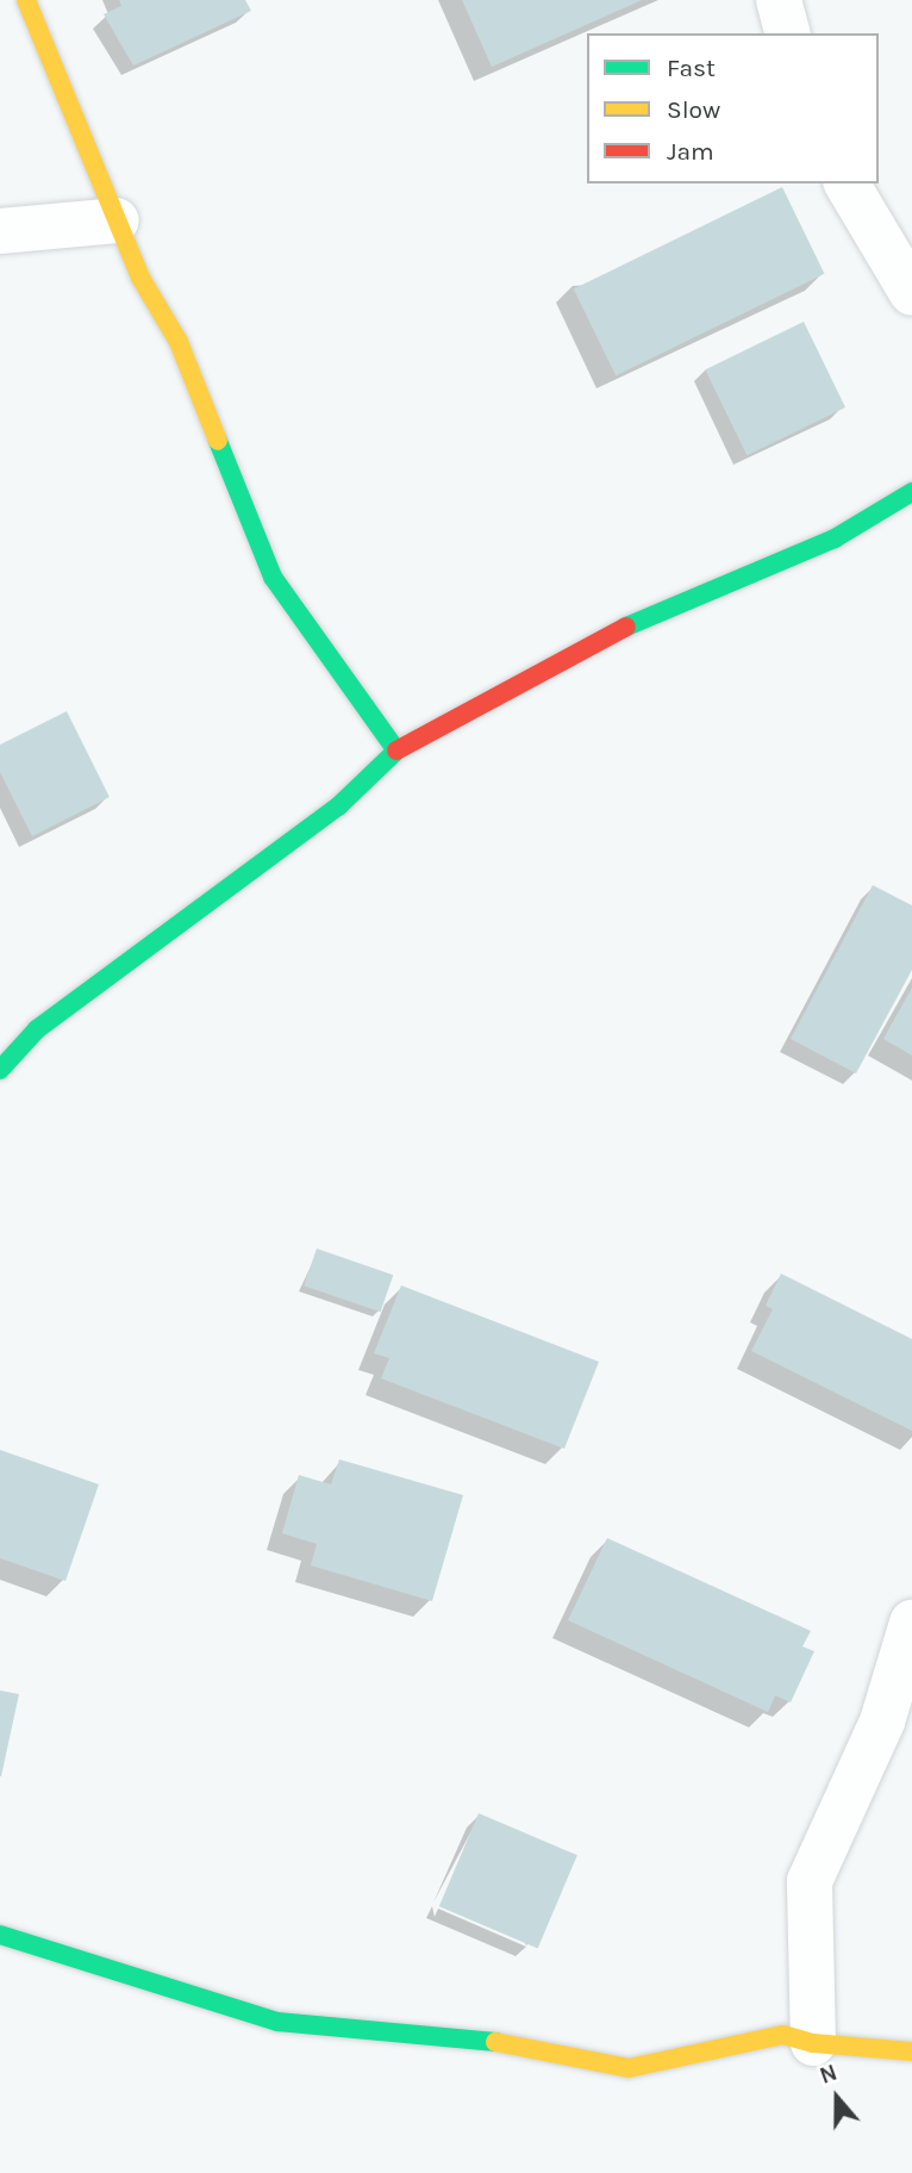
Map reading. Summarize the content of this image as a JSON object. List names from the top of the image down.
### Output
{
  "legend": ["Fast", "Slow", "Jam"],
  "north": "top"
}
